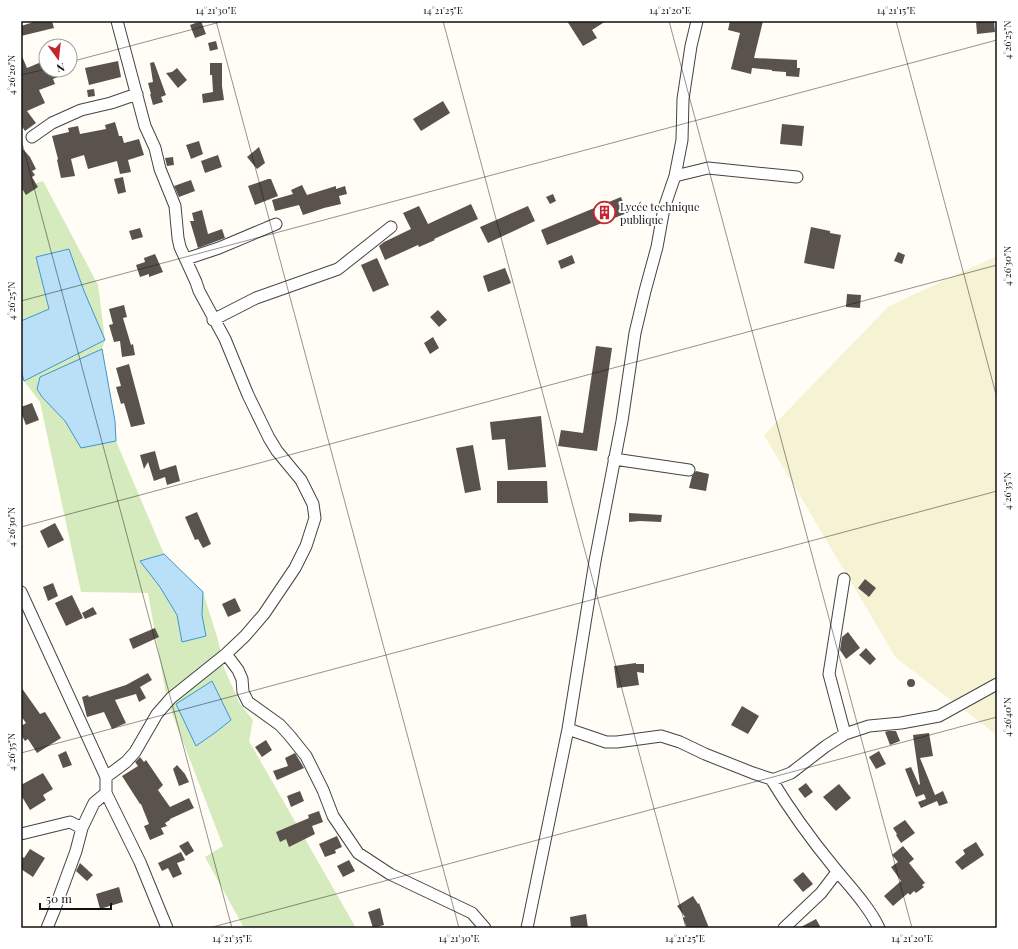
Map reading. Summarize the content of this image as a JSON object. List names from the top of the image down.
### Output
{
  "places": {
    "building": ["Lycée technique publique"]
  },
  "scale_bar": "50 m",
  "north": "bottom",
  "coordinates": [
    "14°21'30\"E",
    "14°21'25\"E",
    "14°21'20\"E",
    "14°21'15\"E",
    "4°26'25\"N",
    "4°26'20\"N",
    "4°26'30\"N",
    "4°26'35\"N",
    "4°26'40\"N",
    "14°21'35\"E"
  ]
}
